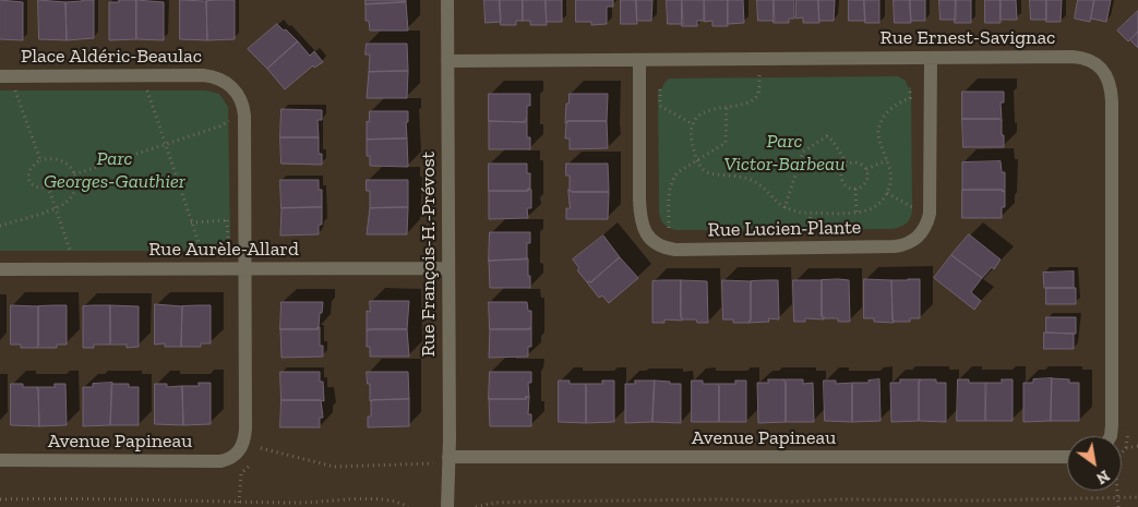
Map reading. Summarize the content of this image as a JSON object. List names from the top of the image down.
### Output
{
  "streets": {
    "street": [
      "Rue Ernest-Savignac",
      "Place Aldéric-Beaulac",
      "Rue Lucien-Plante",
      "Rue Aurèle-Allard",
      "Rue François-H.-Prévost",
      "Avenue Papineau"
    ]
  },
  "crossings": [
    ["Rue Ernest-Savignac", "Rue Lucien-Plante"],
    ["Rue Ernest-Savignac", "Rue François-H.-Prévost"],
    ["Place Aldéric-Beaulac", "Rue Aurèle-Allard"],
    ["Place Aldéric-Beaulac", "Avenue Papineau"],
    ["Rue Aurèle-Allard", "Rue François-H.-Prévost"],
    ["Rue François-H.-Prévost", "Avenue Papineau"]
  ],
  "parks": ["Parc Victor-Barbeau", "Parc Georges-Gauthier"],
  "north": "bottom right"
}
